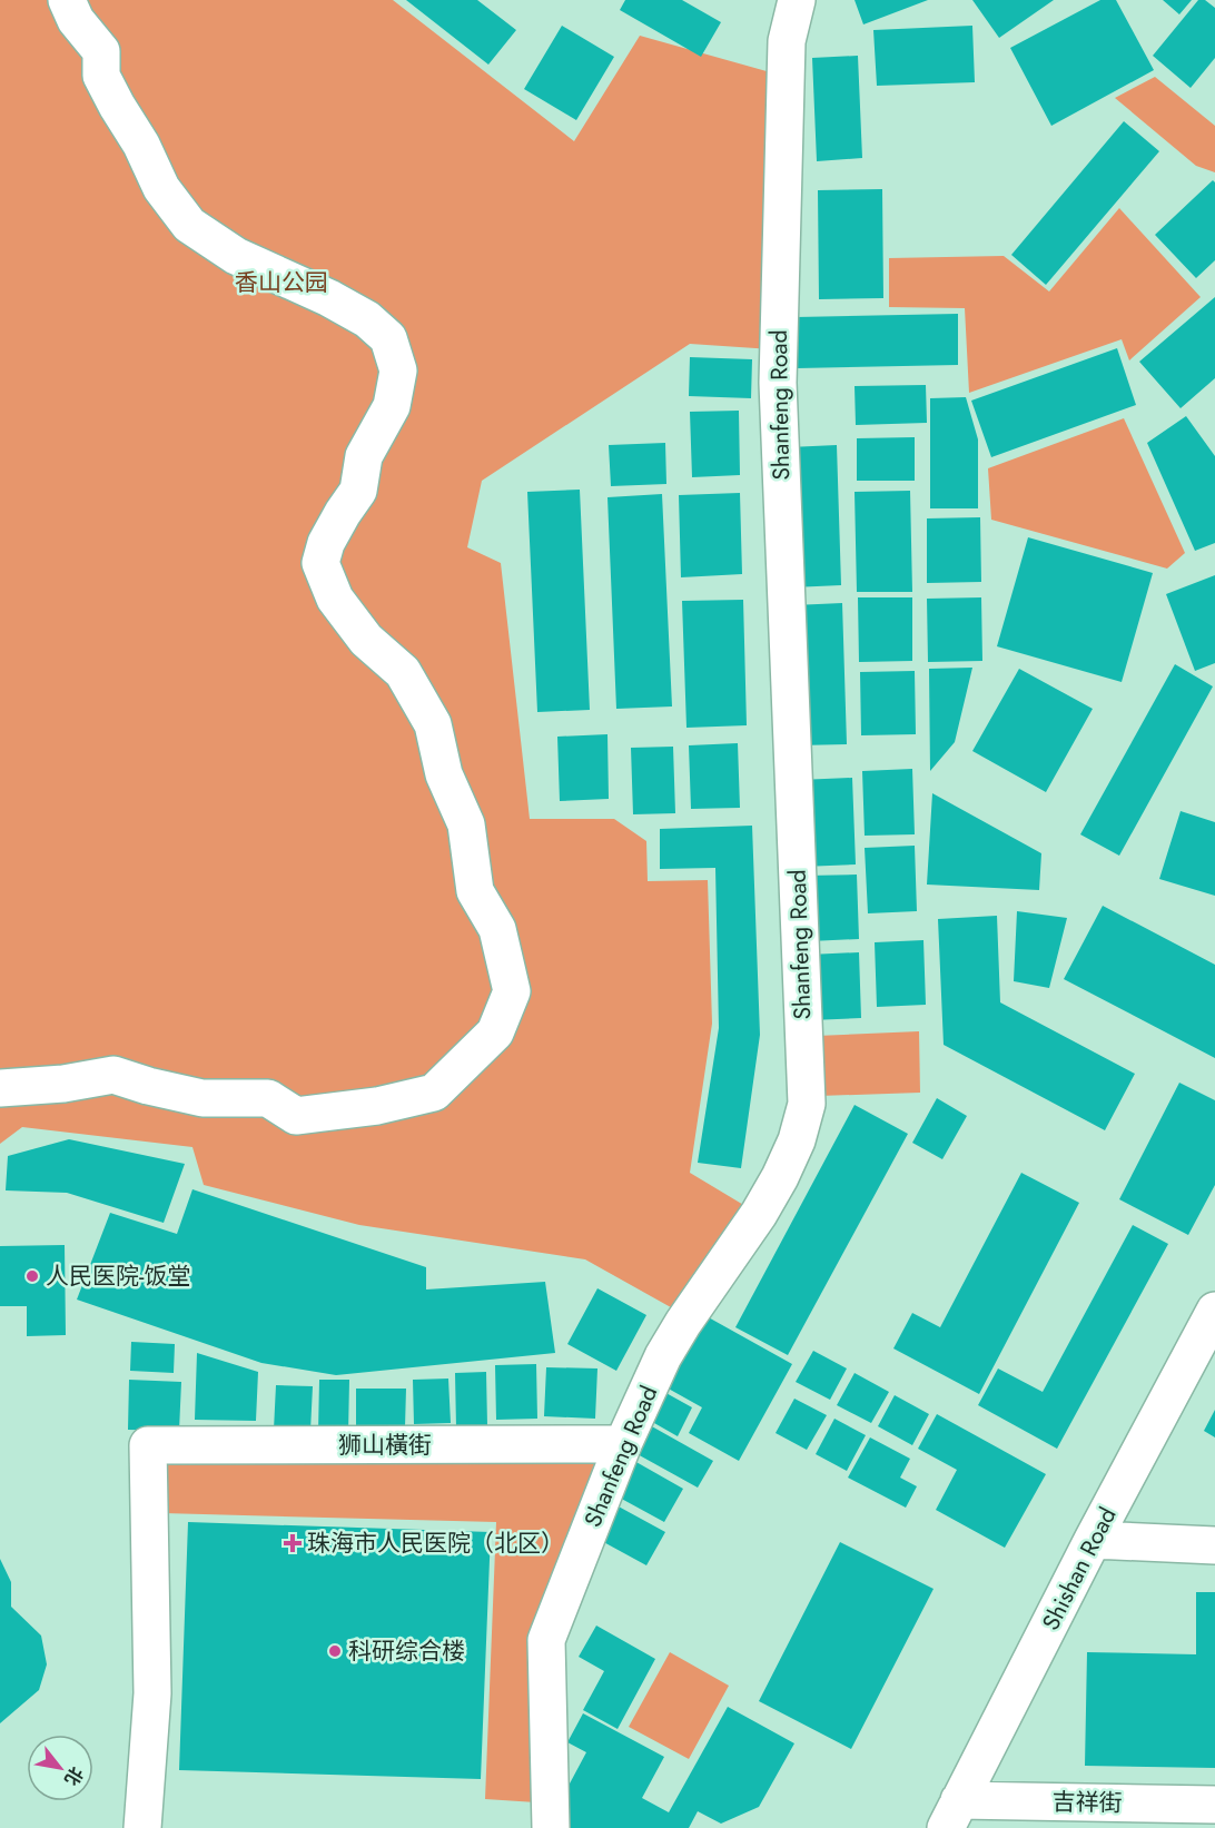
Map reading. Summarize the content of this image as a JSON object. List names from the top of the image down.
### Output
{
  "streets": {
    "street": [
      "Shanfeng Road",
      "狮山橫街",
      "Shishan Road",
      "吉祥街"
    ]
  },
  "crossings": [
    ["Shanfeng Road", "狮山橫街"],
    ["Shishan Road", "吉祥街"]
  ],
  "parks": ["香山公园"],
  "places": {
    "other": ["人民医院-饭堂", "科研综合楼"],
    "health": ["珠海市人民医院（北区）"]
  },
  "north": "bottom right"
}
